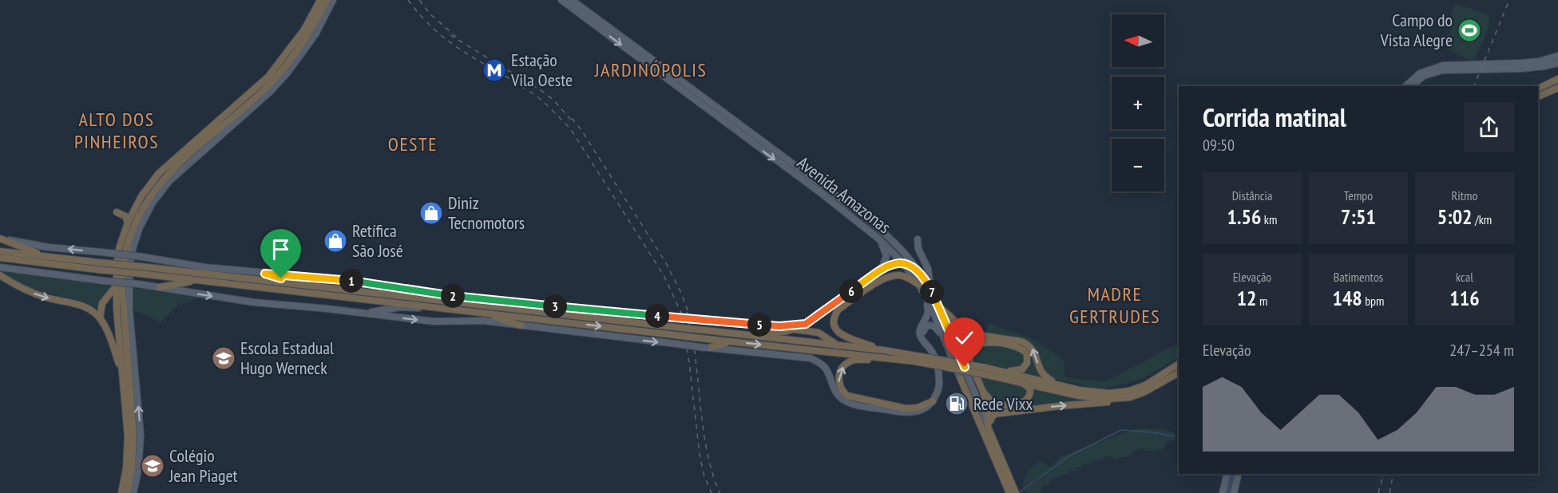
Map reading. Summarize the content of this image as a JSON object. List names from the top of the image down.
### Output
{
  "streets": {
    "highway": ["Avenida Amazonas"]
  },
  "districts": [
    "JARDINÓPOLIS",
    "ALTO DOS PINHEIROS",
    "OESTE",
    "MADRE GERTRUDES"
  ],
  "places": {
    "sports": ["Campo do Vista Alegre"],
    "metro station": ["Estação Vila Oeste"],
    "shop": ["Diniz Tecnomotors", "Retífica São José"],
    "school or university": ["Escola Estadual Hugo Werneck", "Colégio Jean Piaget"],
    "fuel station": ["Rede Vixx"]
  },
  "north": "left",
  "page": {
    "map_buttons": ["+", "−"],
    "heading": ["Corrida matinal", "09:50"],
    "stats": [
      ["Distância", "1.56 km"],
      ["Tempo", "7:51"],
      ["Ritmo", "5:02 /km"],
      ["Elevação", "12 m"],
      ["Batimentos", "148 bpm"],
      ["kcal", "116"]
    ],
    "pins": [
      "1",
      "6",
      "7",
      "2",
      "3",
      "4",
      "5"
    ],
    "chart": ["Elevação", "247–254 m"]
  }
}
